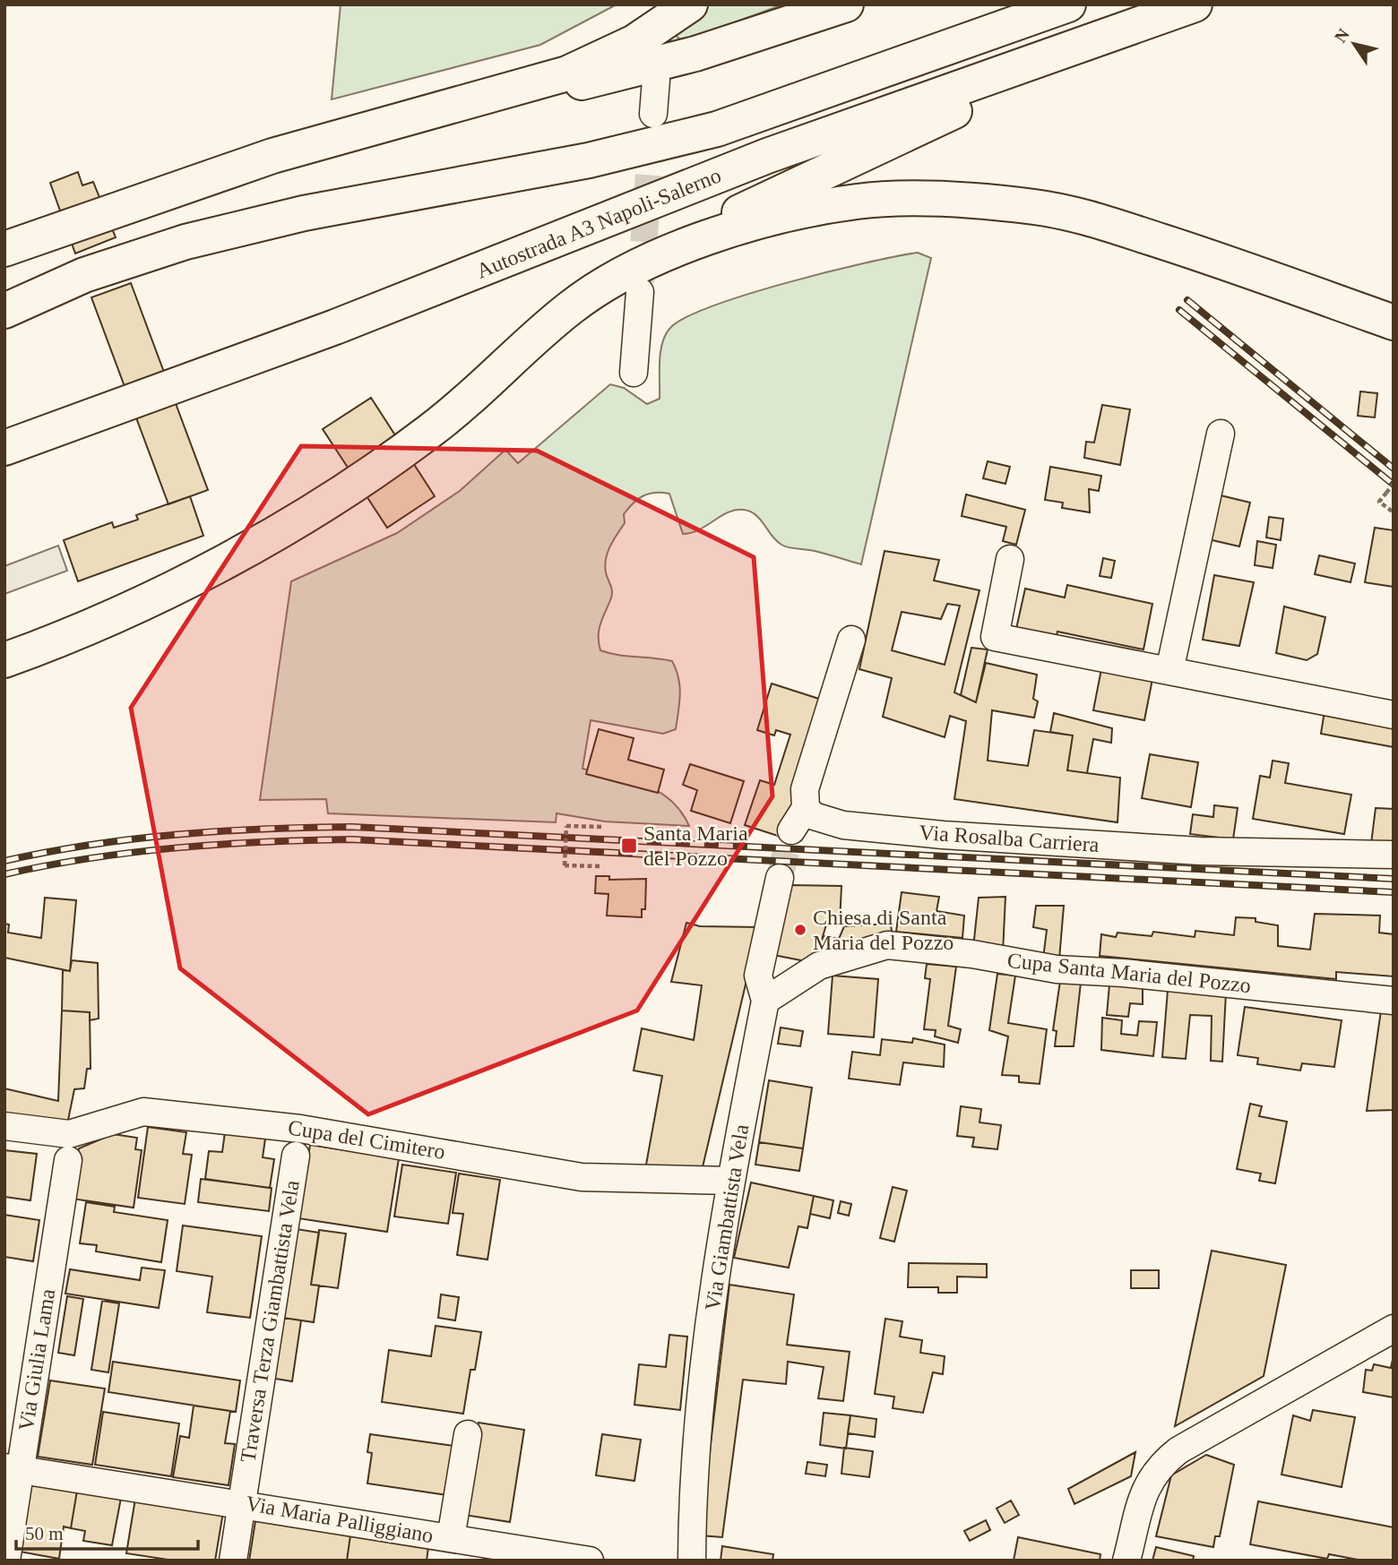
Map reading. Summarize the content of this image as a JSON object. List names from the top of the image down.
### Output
{
  "streets": {
    "highway": ["Autostrada A3 Napoli-Salerno"],
    "street": [
      "Via Rosalba Carriera",
      "Cupa Santa Maria del Pozzo",
      "Cupa del Cimitero",
      "Via Giambattista Vela",
      "Traversa Terza Giambattista Vela",
      "Via Giulia Lama",
      "Via Maria Palliggiano"
    ]
  },
  "crossings": [
    ["Cupa Santa Maria del Pozzo", "Via Giambattista Vela"],
    ["Cupa del Cimitero", "Via Giambattista Vela"],
    ["Traversa Terza Giambattista Vela", "Via Maria Palliggiano"],
    ["Via Giulia Lama", "Via Maria Palliggiano"]
  ],
  "places": {
    "transit": ["Santa Maria del Pozzo"],
    "other": ["Chiesa di Santa Maria del Pozzo"]
  },
  "scale_bar": "50 m",
  "north": "top left"
}
